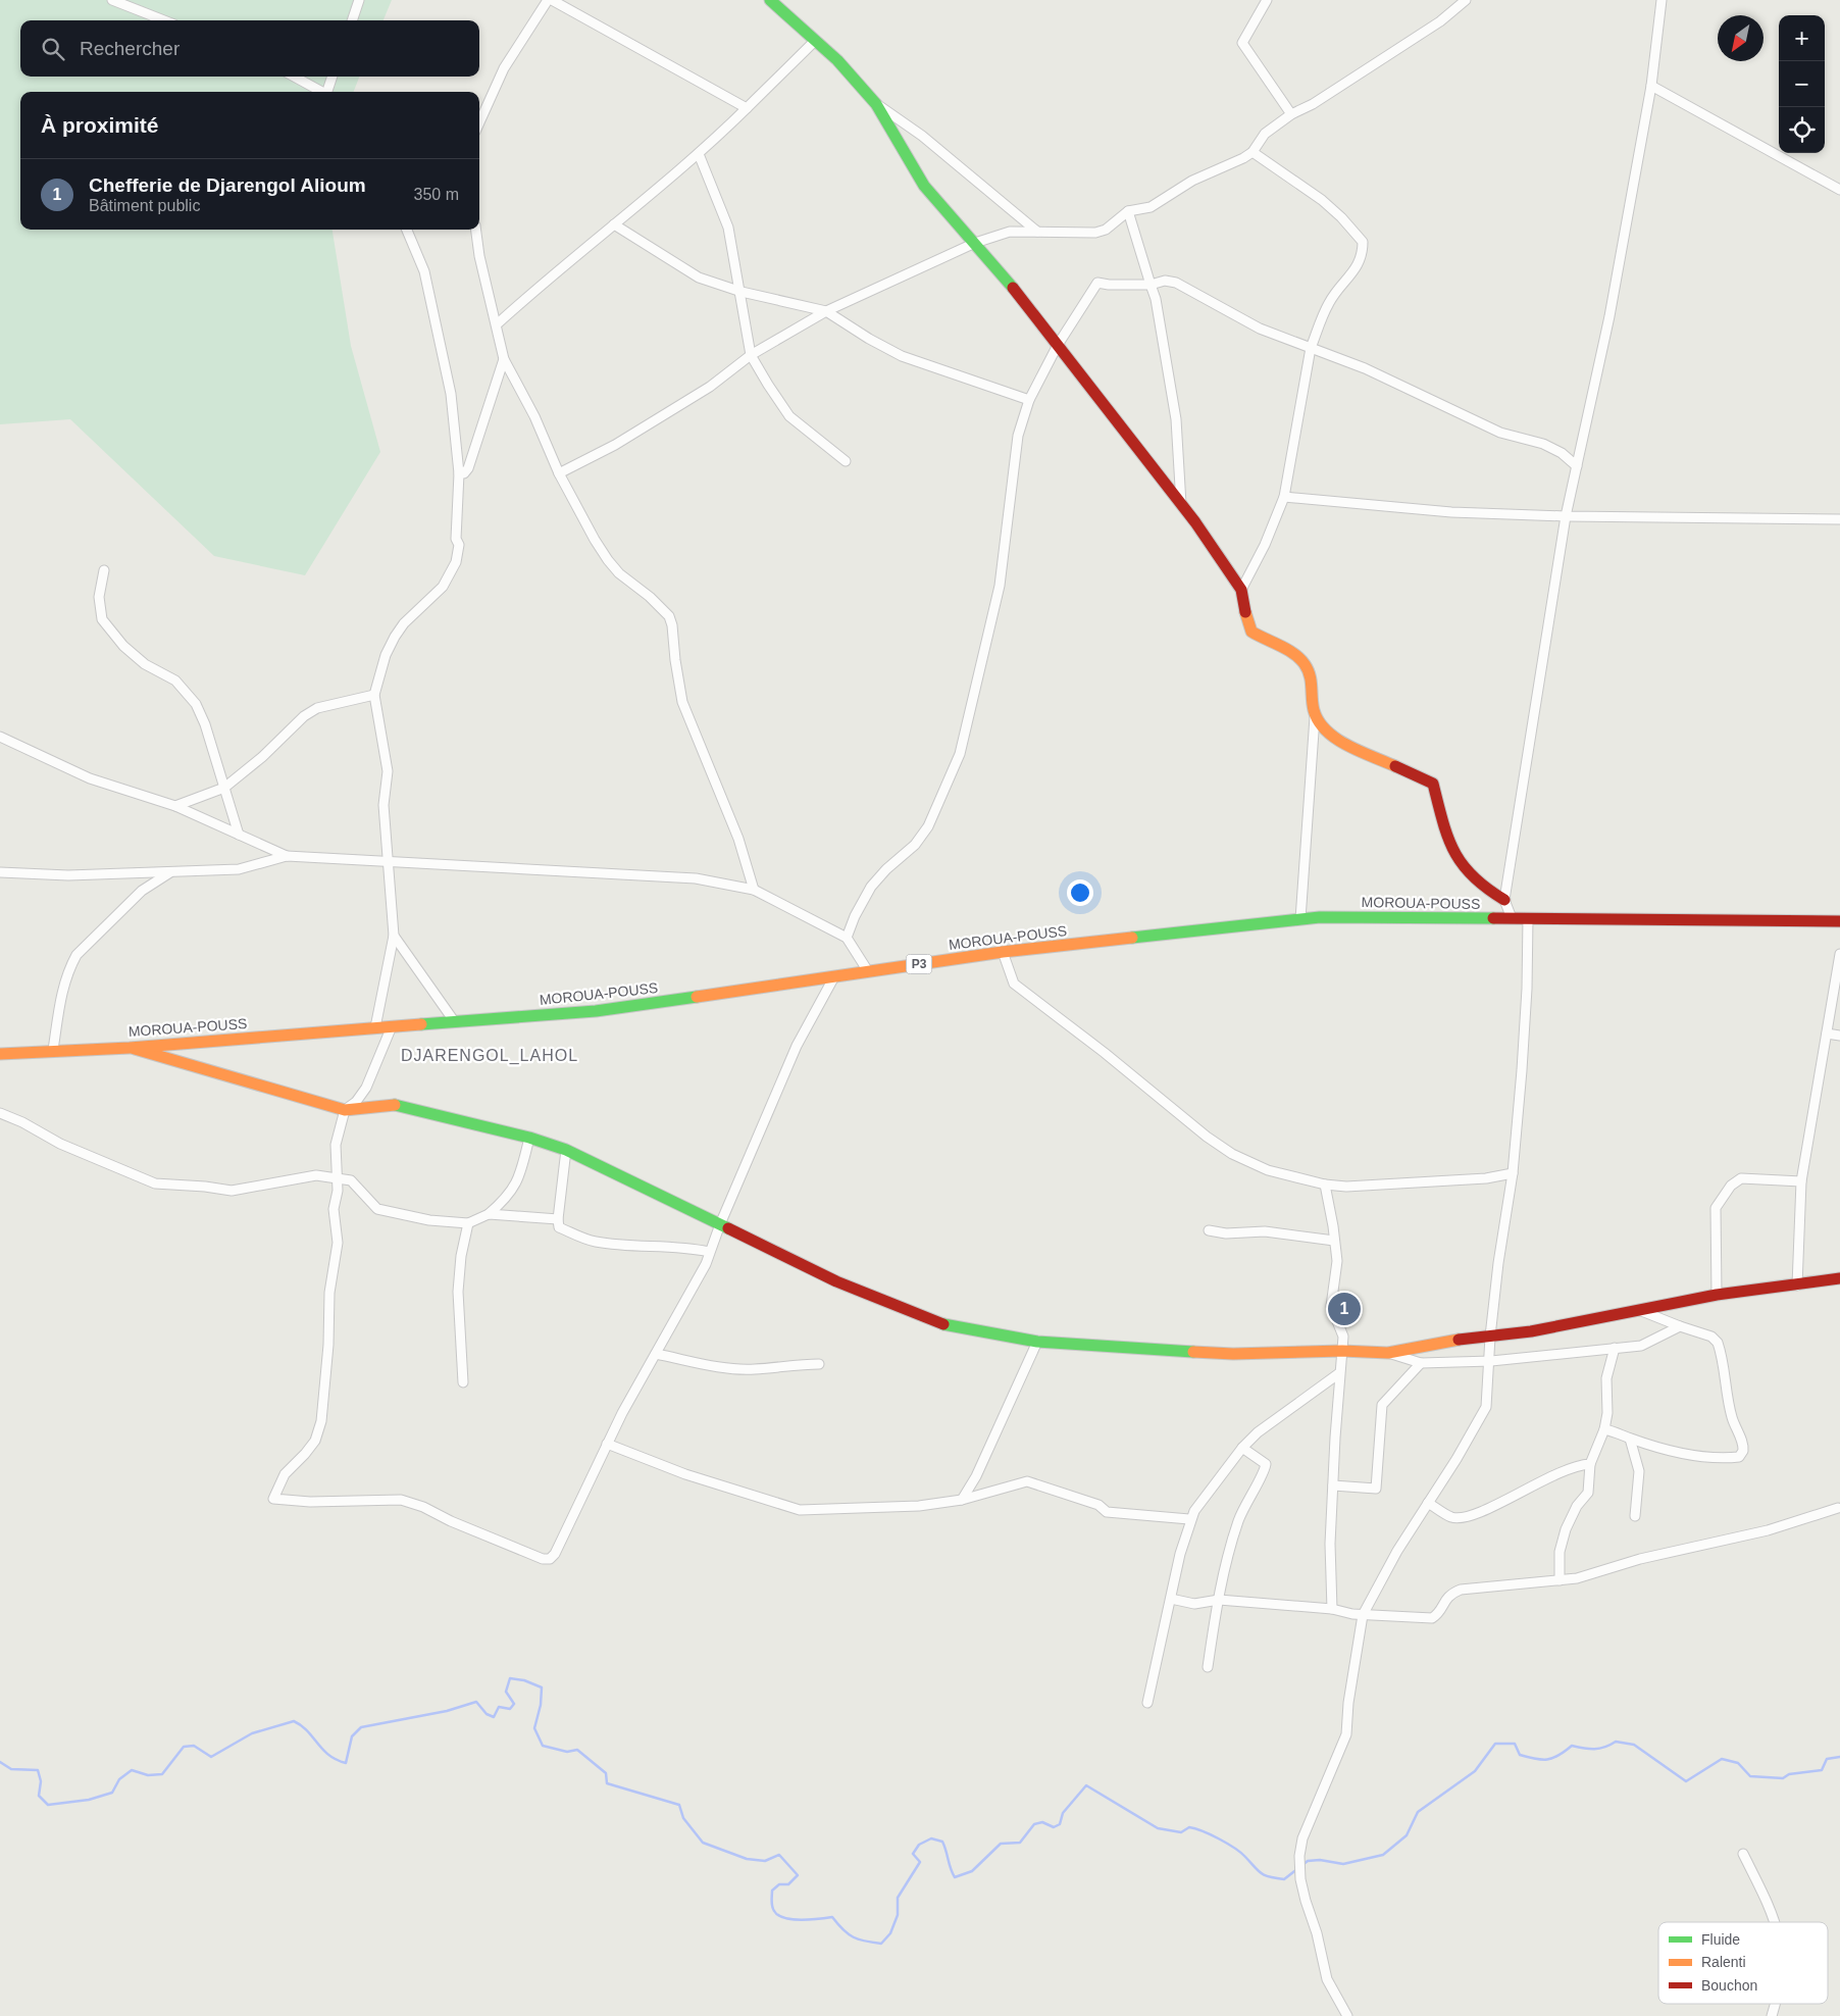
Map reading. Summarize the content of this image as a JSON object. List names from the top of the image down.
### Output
{
  "streets": {
    "street": ["MOROUA-POUSS", "P3"]
  },
  "districts": ["DJARENGOL_LAHOL"],
  "legend": ["Fluide", "Ralenti", "Bouchon"],
  "north": "bottom left",
  "page": {
    "map_buttons": ["+", "−"],
    "search": "Rechercher",
    "heading": "À proximité",
    "list": [
      {
        "mark": "1",
        "name": "Chefferie de Djarengol Alioum",
        "note": "Bâtiment public",
        "value": "350 m"
      }
    ],
    "pins": "1"
  }
}
